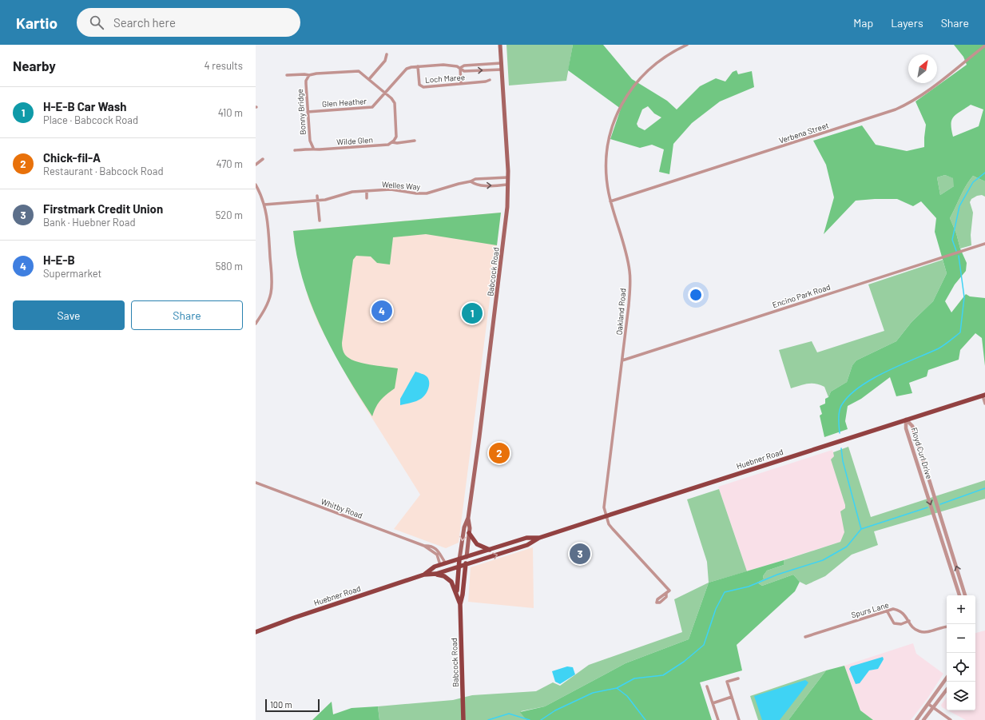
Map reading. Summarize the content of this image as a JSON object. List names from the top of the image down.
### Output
{
  "streets": {
    "main road": ["Babcock Road", "Huebner Road"],
    "street": [
      "Loch Maree",
      "Glen Heather",
      "Bonny Bridge",
      "Verbena Street",
      "Wilde Glen",
      "Welles Way",
      "Encino Park Road",
      "Oakland Road",
      "Floyd Curl Drive",
      "Whitby Road",
      "Spurs Lane"
    ]
  },
  "crossings": [
    ["Loch Maree", "Glen Heather"],
    ["Glen Heather", "Bonny Bridge"],
    ["Glen Heather", "Babcock Road"],
    ["Bonny Bridge", "Wilde Glen"],
    ["Verbena Street", "Oakland Road"],
    ["Welles Way", "Babcock Road"],
    ["Babcock Road", "Huebner Road"],
    ["Encino Park Road", "Oakland Road"],
    ["Oakland Road", "Huebner Road"],
    ["Floyd Curl Drive", "Huebner Road"],
    ["Huebner Road", "Whitby Road"]
  ],
  "scale_bar": "100 m",
  "north": "top right",
  "page": {
    "header": "Kartio",
    "search": "Search here",
    "nav": ["Map", "Layers", "Share"],
    "heading": ["Nearby", "4 results"],
    "list": [
      {
        "mark": "1",
        "name": "H-E-B Car Wash",
        "note": "Place · Babcock Road",
        "value": "410 m"
      },
      {
        "mark": "2",
        "name": "Chick-fil-A",
        "note": "Restaurant · Babcock Road",
        "value": "470 m"
      },
      {
        "mark": "3",
        "name": "Firstmark Credit Union",
        "note": "Bank · Huebner Road",
        "value": "520 m"
      },
      {
        "mark": "4",
        "name": "H-E-B",
        "note": "Supermarket",
        "value": "580 m"
      }
    ],
    "buttons": ["Save", "Share"],
    "pins": [
      "4",
      "1",
      "2",
      "3"
    ],
    "map_buttons": ["+", "−"],
    "scale": "100 m"
  }
}
